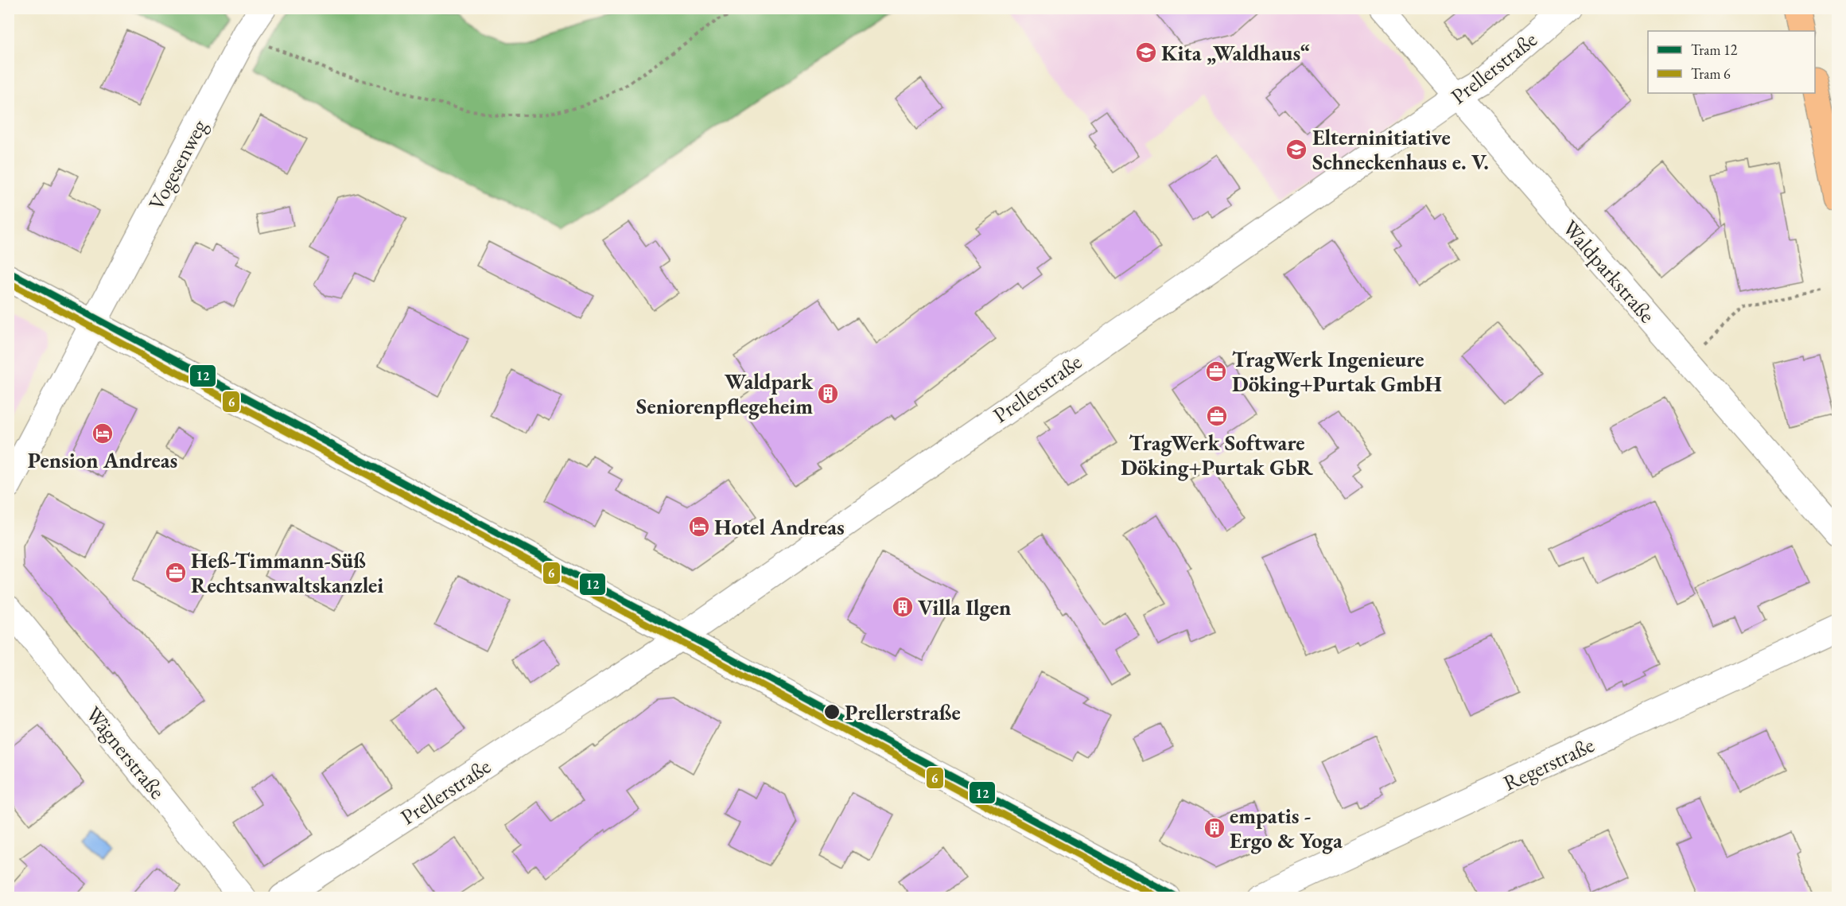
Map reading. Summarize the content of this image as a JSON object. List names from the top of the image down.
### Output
{
  "streets": {
    "street": [
      "Prellerstraße",
      "Vogesenweg",
      "Waldparkstraße",
      "Wägnerstraße",
      "Regerstraße"
    ]
  },
  "crossings": [
    ["Prellerstraße", "Waldparkstraße"]
  ],
  "places": {
    "school or university": ["Kita „Waldhaus“", "Elterninitiative Schneckenhaus e. V."],
    "office": ["TragWerk Ingenieure Döking+Purtak GmbH", "TragWerk Software Döking+Purtak GbR", "Heß-Timmann-Süß Rechtsanwaltskanzlei"],
    "building": ["Waldpark Seniorenpflegeheim", "Villa Ilgen", "empatis - Ergo & Yoga"],
    "hotel": ["Pension Andreas", "Hotel Andreas"],
    "other": ["Prellerstraße"]
  },
  "lines": ["tram line 12", "tram line 6"],
  "legend": ["Tram 12", "Tram 6"]
}
